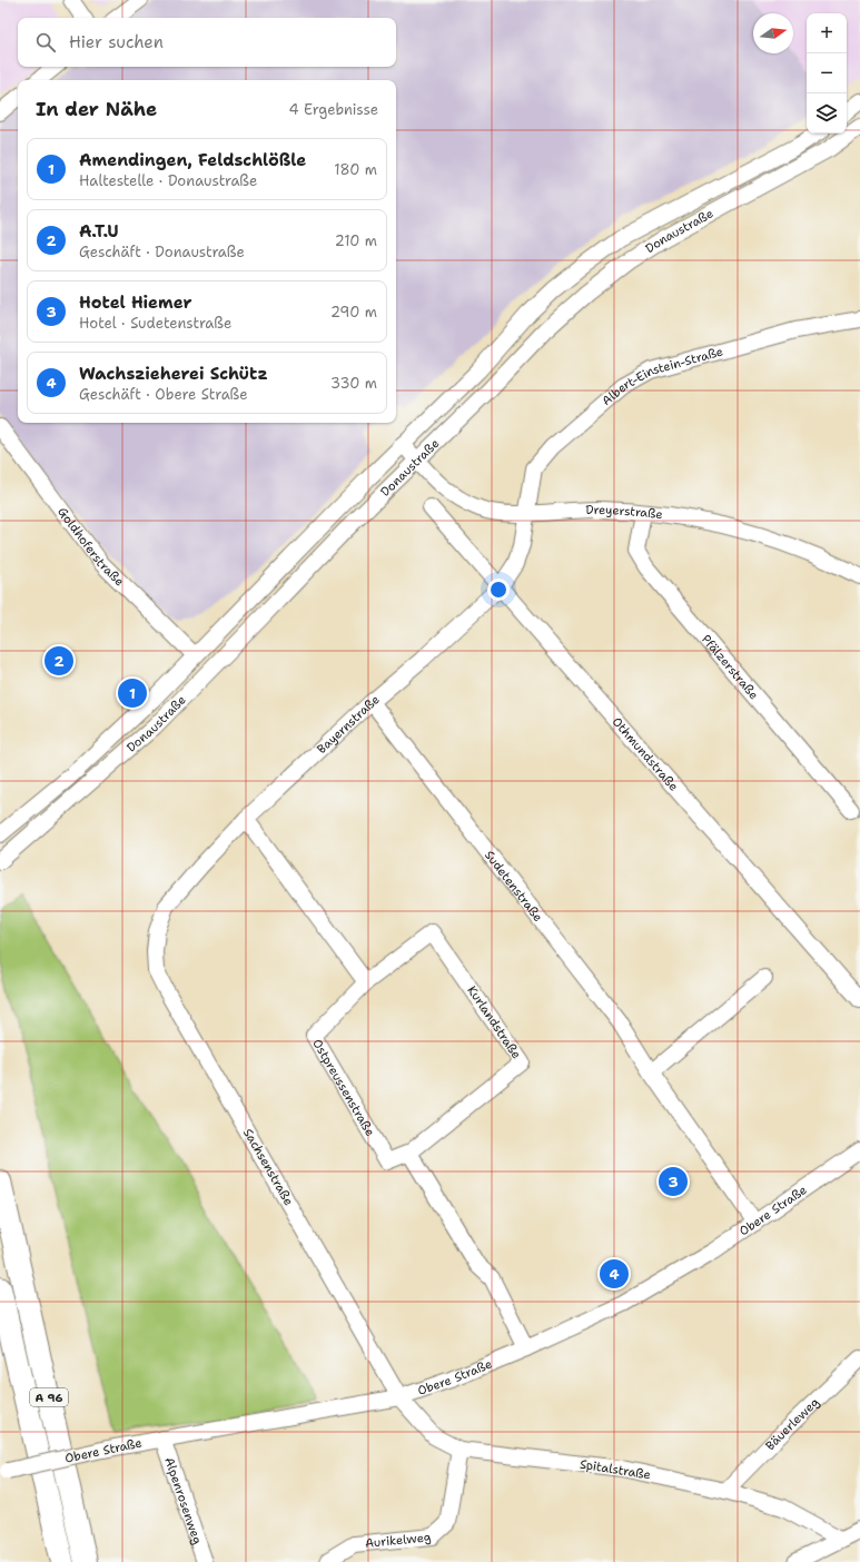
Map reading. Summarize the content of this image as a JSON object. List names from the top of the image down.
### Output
{
  "streets": {
    "highway": ["A 96"],
    "street": [
      "Donaustraße",
      "Albert-Einstein-Straße",
      "Dreyerstraße",
      "Goldhoferstraße",
      "Pfälzerstraße",
      "Bayernstraße",
      "Othmundstraße",
      "Sudetenstraße",
      "Kurlandstraße",
      "Ostpreussenstraße",
      "Sachsenstraße",
      "Obere Straße",
      "Bäuerleweg",
      "Spitalstraße",
      "Alpenrosenweg",
      "Aurikelweg"
    ]
  },
  "crossings": [
    ["Donaustraße", "Dreyerstraße"],
    ["Donaustraße", "Goldhoferstraße"],
    ["Albert-Einstein-Straße", "Dreyerstraße"],
    ["Albert-Einstein-Straße", "Bayernstraße"],
    ["Dreyerstraße", "Pfälzerstraße"],
    ["Dreyerstraße", "Bayernstraße"],
    ["Bayernstraße", "Othmundstraße"],
    ["Bayernstraße", "Sudetenstraße"],
    ["Bayernstraße", "Sachsenstraße"],
    ["Sudetenstraße", "Obere Straße"],
    ["Kurlandstraße", "Ostpreussenstraße"],
    ["Sachsenstraße", "Obere Straße"],
    ["Sachsenstraße", "Spitalstraße"],
    ["Obere Straße", "Spitalstraße"],
    ["Obere Straße", "Alpenrosenweg"],
    ["Bäuerleweg", "Spitalstraße"],
    ["Spitalstraße", "Aurikelweg"]
  ],
  "north": "right",
  "page": {
    "map_buttons": ["+", "−"],
    "search": "Hier suchen",
    "heading": ["In der Nähe", "4 Ergebnisse"],
    "list": [
      {
        "mark": "1",
        "name": "Amendingen, Feldschlößle",
        "note": "Haltestelle · Donaustraße",
        "value": "180 m"
      },
      {
        "mark": "2",
        "name": "A.T.U",
        "note": "Geschäft · Donaustraße",
        "value": "210 m"
      },
      {
        "mark": "3",
        "name": "Hotel Hiemer",
        "note": "Hotel · Sudetenstraße",
        "value": "290 m"
      },
      {
        "mark": "4",
        "name": "Wachszieherei Schütz",
        "note": "Geschäft · Obere Straße",
        "value": "330 m"
      }
    ],
    "pins": [
      "2",
      "1",
      "3",
      "4"
    ]
  }
}
